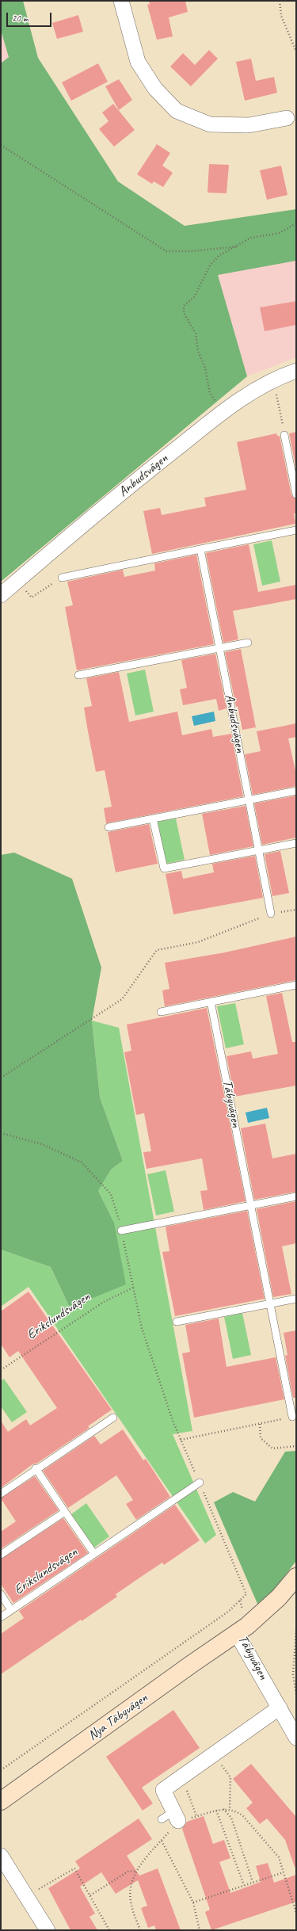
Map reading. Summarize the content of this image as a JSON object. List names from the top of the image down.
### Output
{
  "streets": {
    "main road": ["Täbyvägen", "Nya Täbyvägen"],
    "street": ["Anbudsvägen"],
    "lane": ["Erikslundsvägen"]
  },
  "crossings": [
    ["Täbyvägen", "Nya Täbyvägen"]
  ],
  "scale_bar": "20 m"
}
